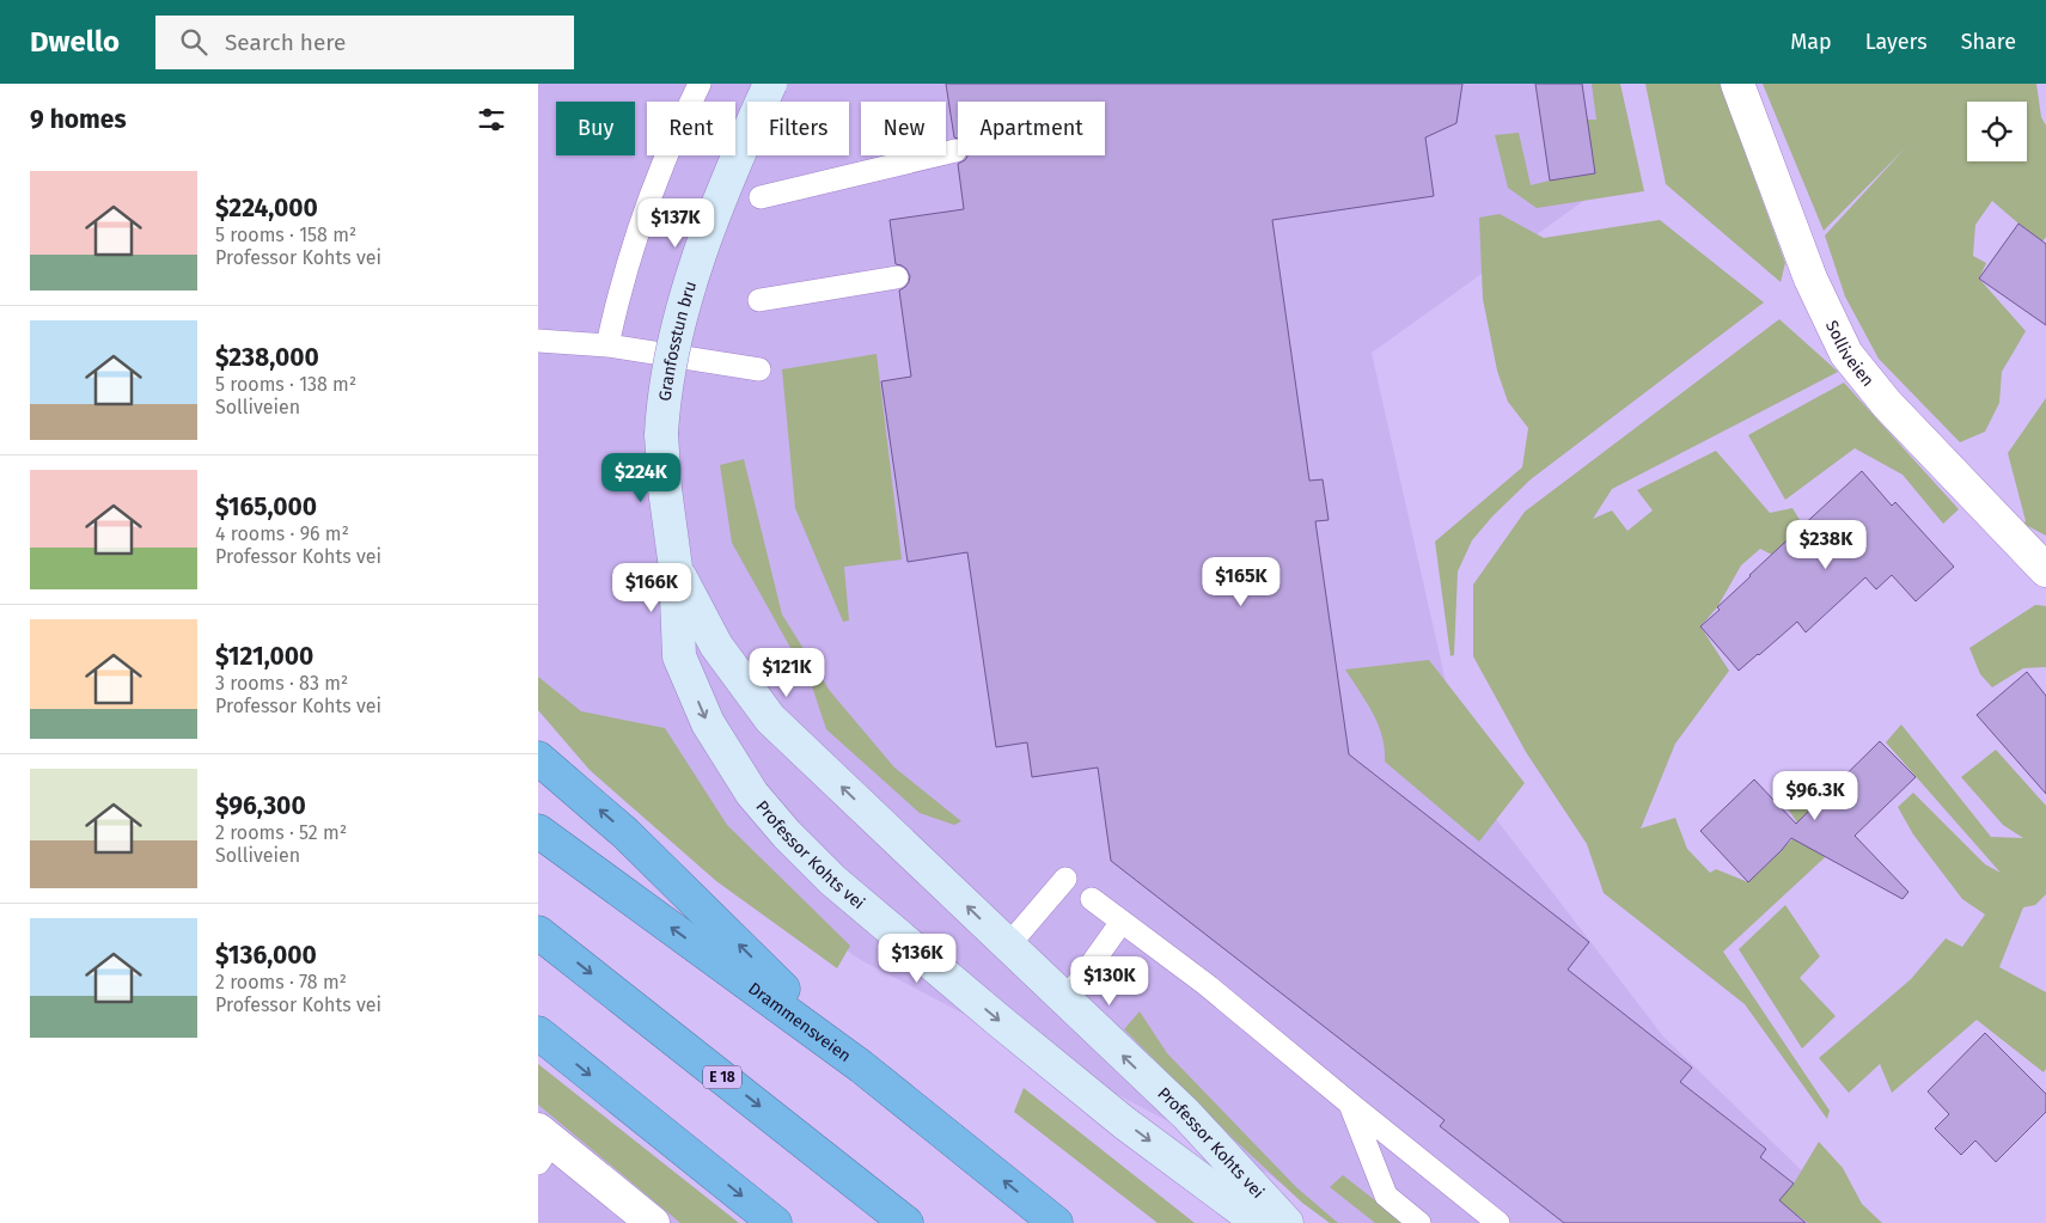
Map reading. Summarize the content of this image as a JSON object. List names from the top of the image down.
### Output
{
  "streets": {
    "highway": ["Drammensveien", "E 18"],
    "main road": ["Granfosstun bru", "Professor Kohts vei"],
    "street": ["Solliveien"]
  },
  "crossings": [
    ["Granfosstun bru", "Professor Kohts vei"]
  ],
  "page": {
    "header": "Dwello",
    "search": "Search here",
    "nav": ["Map", "Layers", "Share"],
    "heading": "9 homes",
    "chip": [
      "Buy",
      "Rent",
      "Filters",
      "New",
      "Apartment"
    ],
    "list": [
      {
        "name": "$224,000",
        "note": "5 rooms · 158 m² · Professor Kohts vei"
      },
      {
        "name": "$238,000",
        "note": "5 rooms · 138 m² · Solliveien"
      },
      {
        "name": "$165,000",
        "note": "4 rooms · 96 m² · Professor Kohts vei"
      },
      {
        "name": "$121,000",
        "note": "3 rooms · 83 m² · Professor Kohts vei"
      },
      {
        "name": "$96,300",
        "note": "2 rooms · 52 m² · Solliveien"
      },
      {
        "name": "$136,000",
        "note": "2 rooms · 78 m² · Professor Kohts vei"
      }
    ],
    "price": [
      "$137K",
      "$224K",
      "$238K",
      "$165K",
      "$166K",
      "$121K",
      "$96.3K",
      "$136K",
      "$130K"
    ]
  }
}
